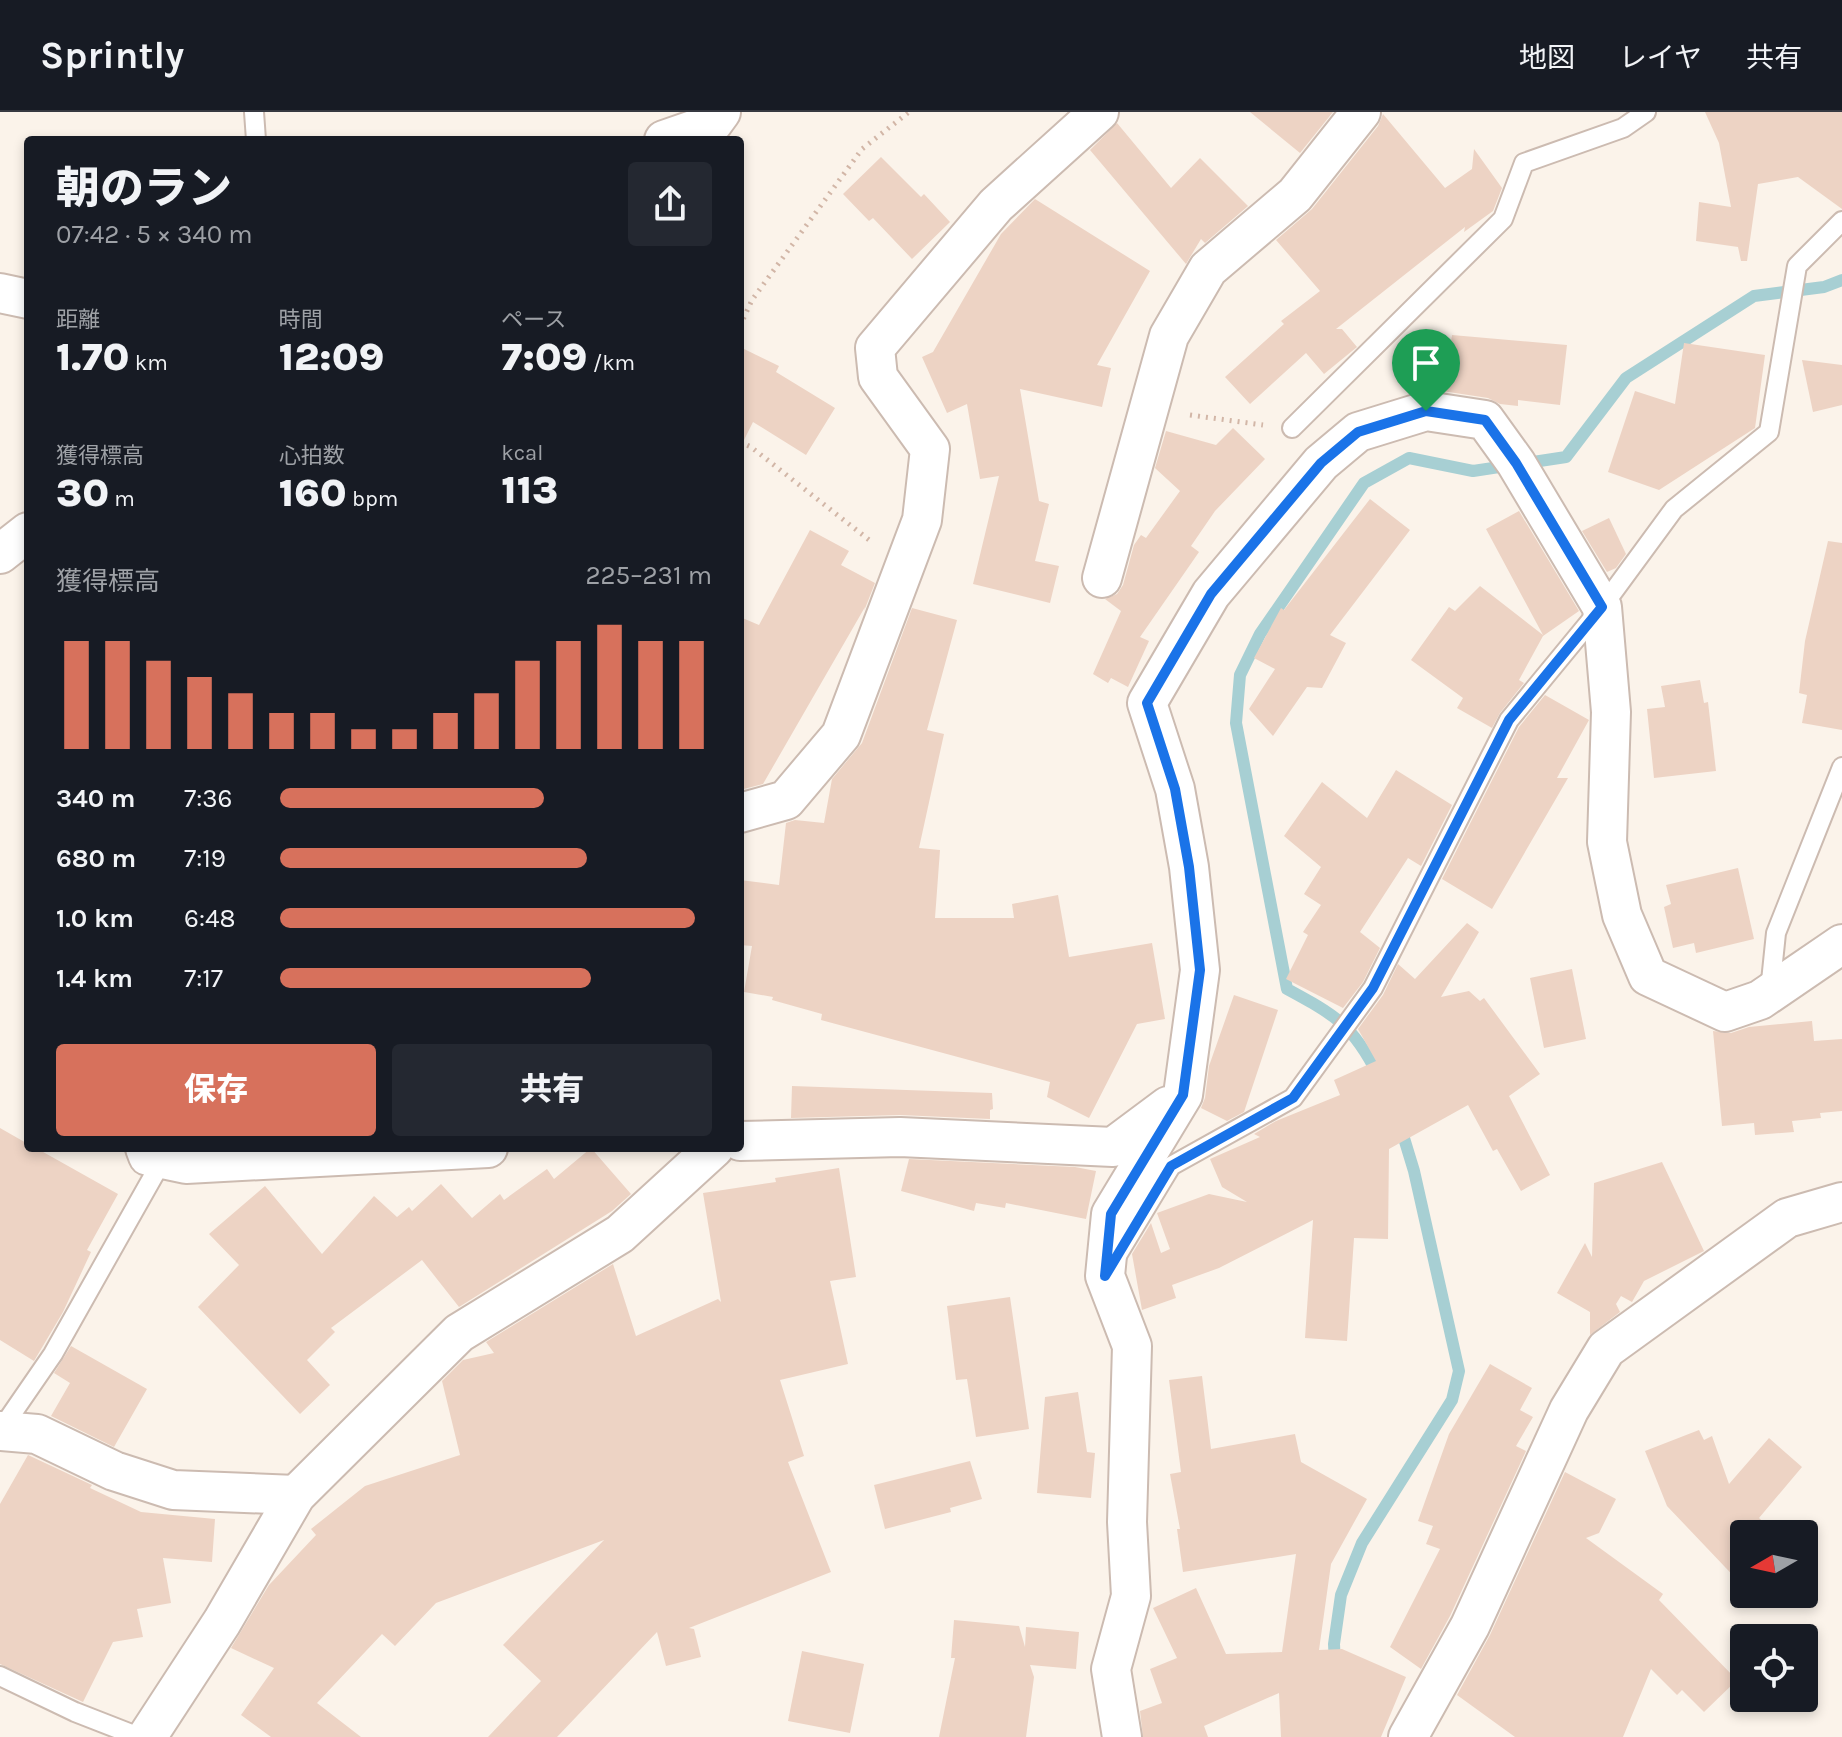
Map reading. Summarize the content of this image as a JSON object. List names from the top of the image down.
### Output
{
  "north": "left",
  "page": {
    "header": "Sprintly",
    "nav": ["地図", "レイヤ", "共有"],
    "heading": ["朝のラン", "07:42 · 5 × 340 m"],
    "stats": [
      ["距離", "1.70 km"],
      ["時間", "12:09"],
      ["ペース", "7:09 /km"],
      ["獲得標高", "30 m"],
      ["心拍数", "160 bpm"],
      ["kcal", "113"]
    ],
    "chart": ["獲得標高", "225–231 m"],
    "list": [
      {
        "name": "340 m",
        "note": "7:36"
      },
      {
        "name": "680 m",
        "note": "7:19"
      },
      {
        "name": "1.0 km",
        "note": "6:48"
      },
      {
        "name": "1.4 km",
        "note": "7:17"
      }
    ],
    "buttons": ["保存", "共有"]
  }
}
